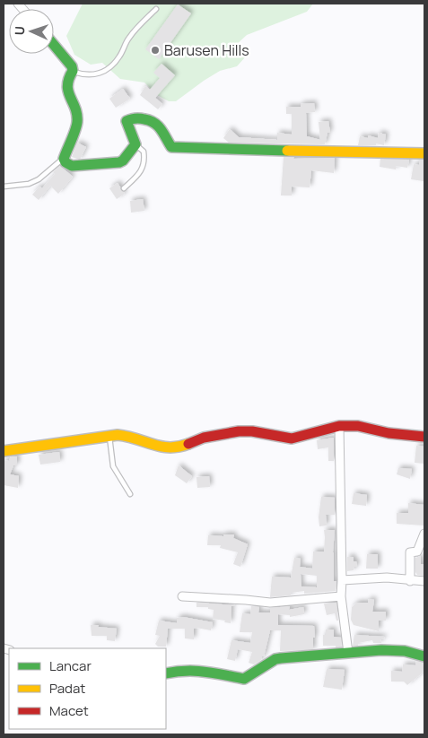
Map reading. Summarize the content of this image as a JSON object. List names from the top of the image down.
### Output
{
  "places": ["Barusen Hills"],
  "legend": ["Lancar", "Padat", "Macet"],
  "north": "left"
}
